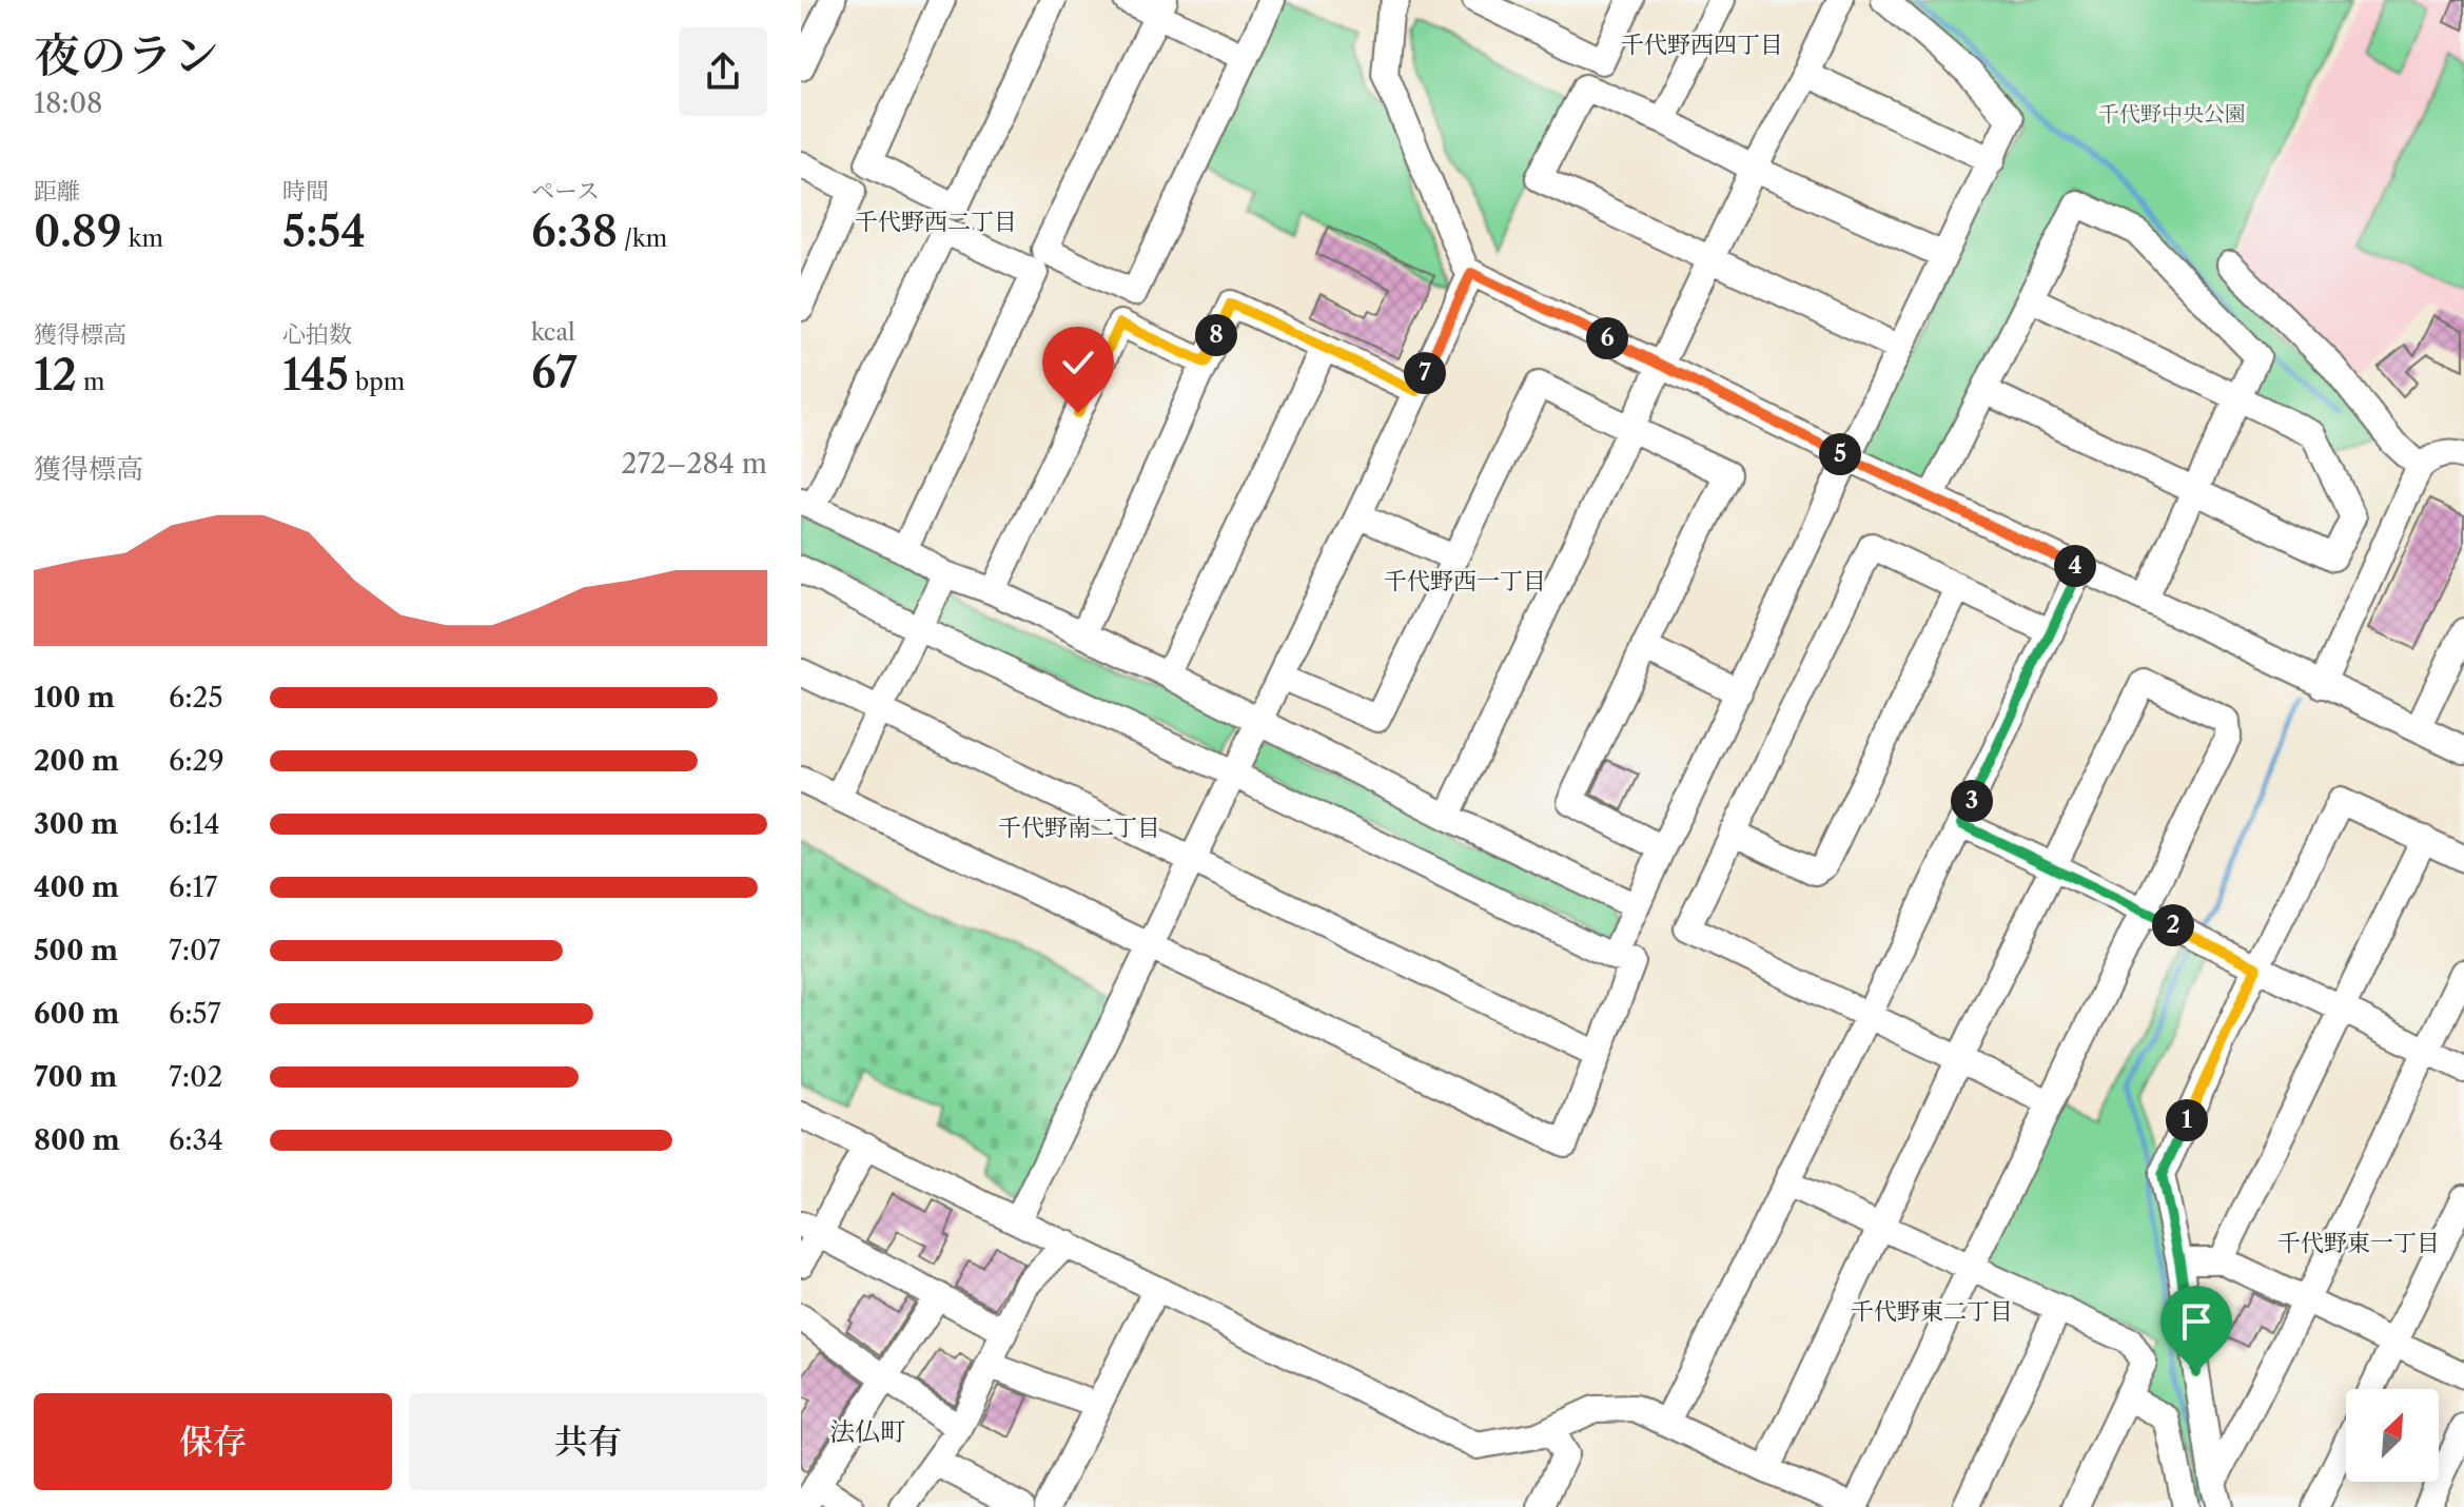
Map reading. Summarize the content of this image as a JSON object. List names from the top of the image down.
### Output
{
  "districts": [
    "千代野西四丁目",
    "千代野西二丁目",
    "千代野西一丁目",
    "千代野南二丁目",
    "千代野東一丁目",
    "千代野東二丁目",
    "法仏町"
  ],
  "parks": ["千代野中央公園"],
  "north": "top right",
  "page": {
    "heading": ["夜のラン", "18:08"],
    "stats": [
      ["距離", "0.89 km"],
      ["時間", "5:54"],
      ["ペース", "6:38 /km"],
      ["獲得標高", "12 m"],
      ["心拍数", "145 bpm"],
      ["kcal", "67"]
    ],
    "pins": [
      "8",
      "6",
      "7",
      "5",
      "4",
      "3",
      "2",
      "1"
    ],
    "chart": ["獲得標高", "272–284 m"],
    "list": [
      {
        "name": "100 m",
        "note": "6:25"
      },
      {
        "name": "200 m",
        "note": "6:29"
      },
      {
        "name": "300 m",
        "note": "6:14"
      },
      {
        "name": "400 m",
        "note": "6:17"
      },
      {
        "name": "500 m",
        "note": "7:07"
      },
      {
        "name": "600 m",
        "note": "6:57"
      },
      {
        "name": "700 m",
        "note": "7:02"
      },
      {
        "name": "800 m",
        "note": "6:34"
      }
    ],
    "buttons": ["保存", "共有"]
  }
}
